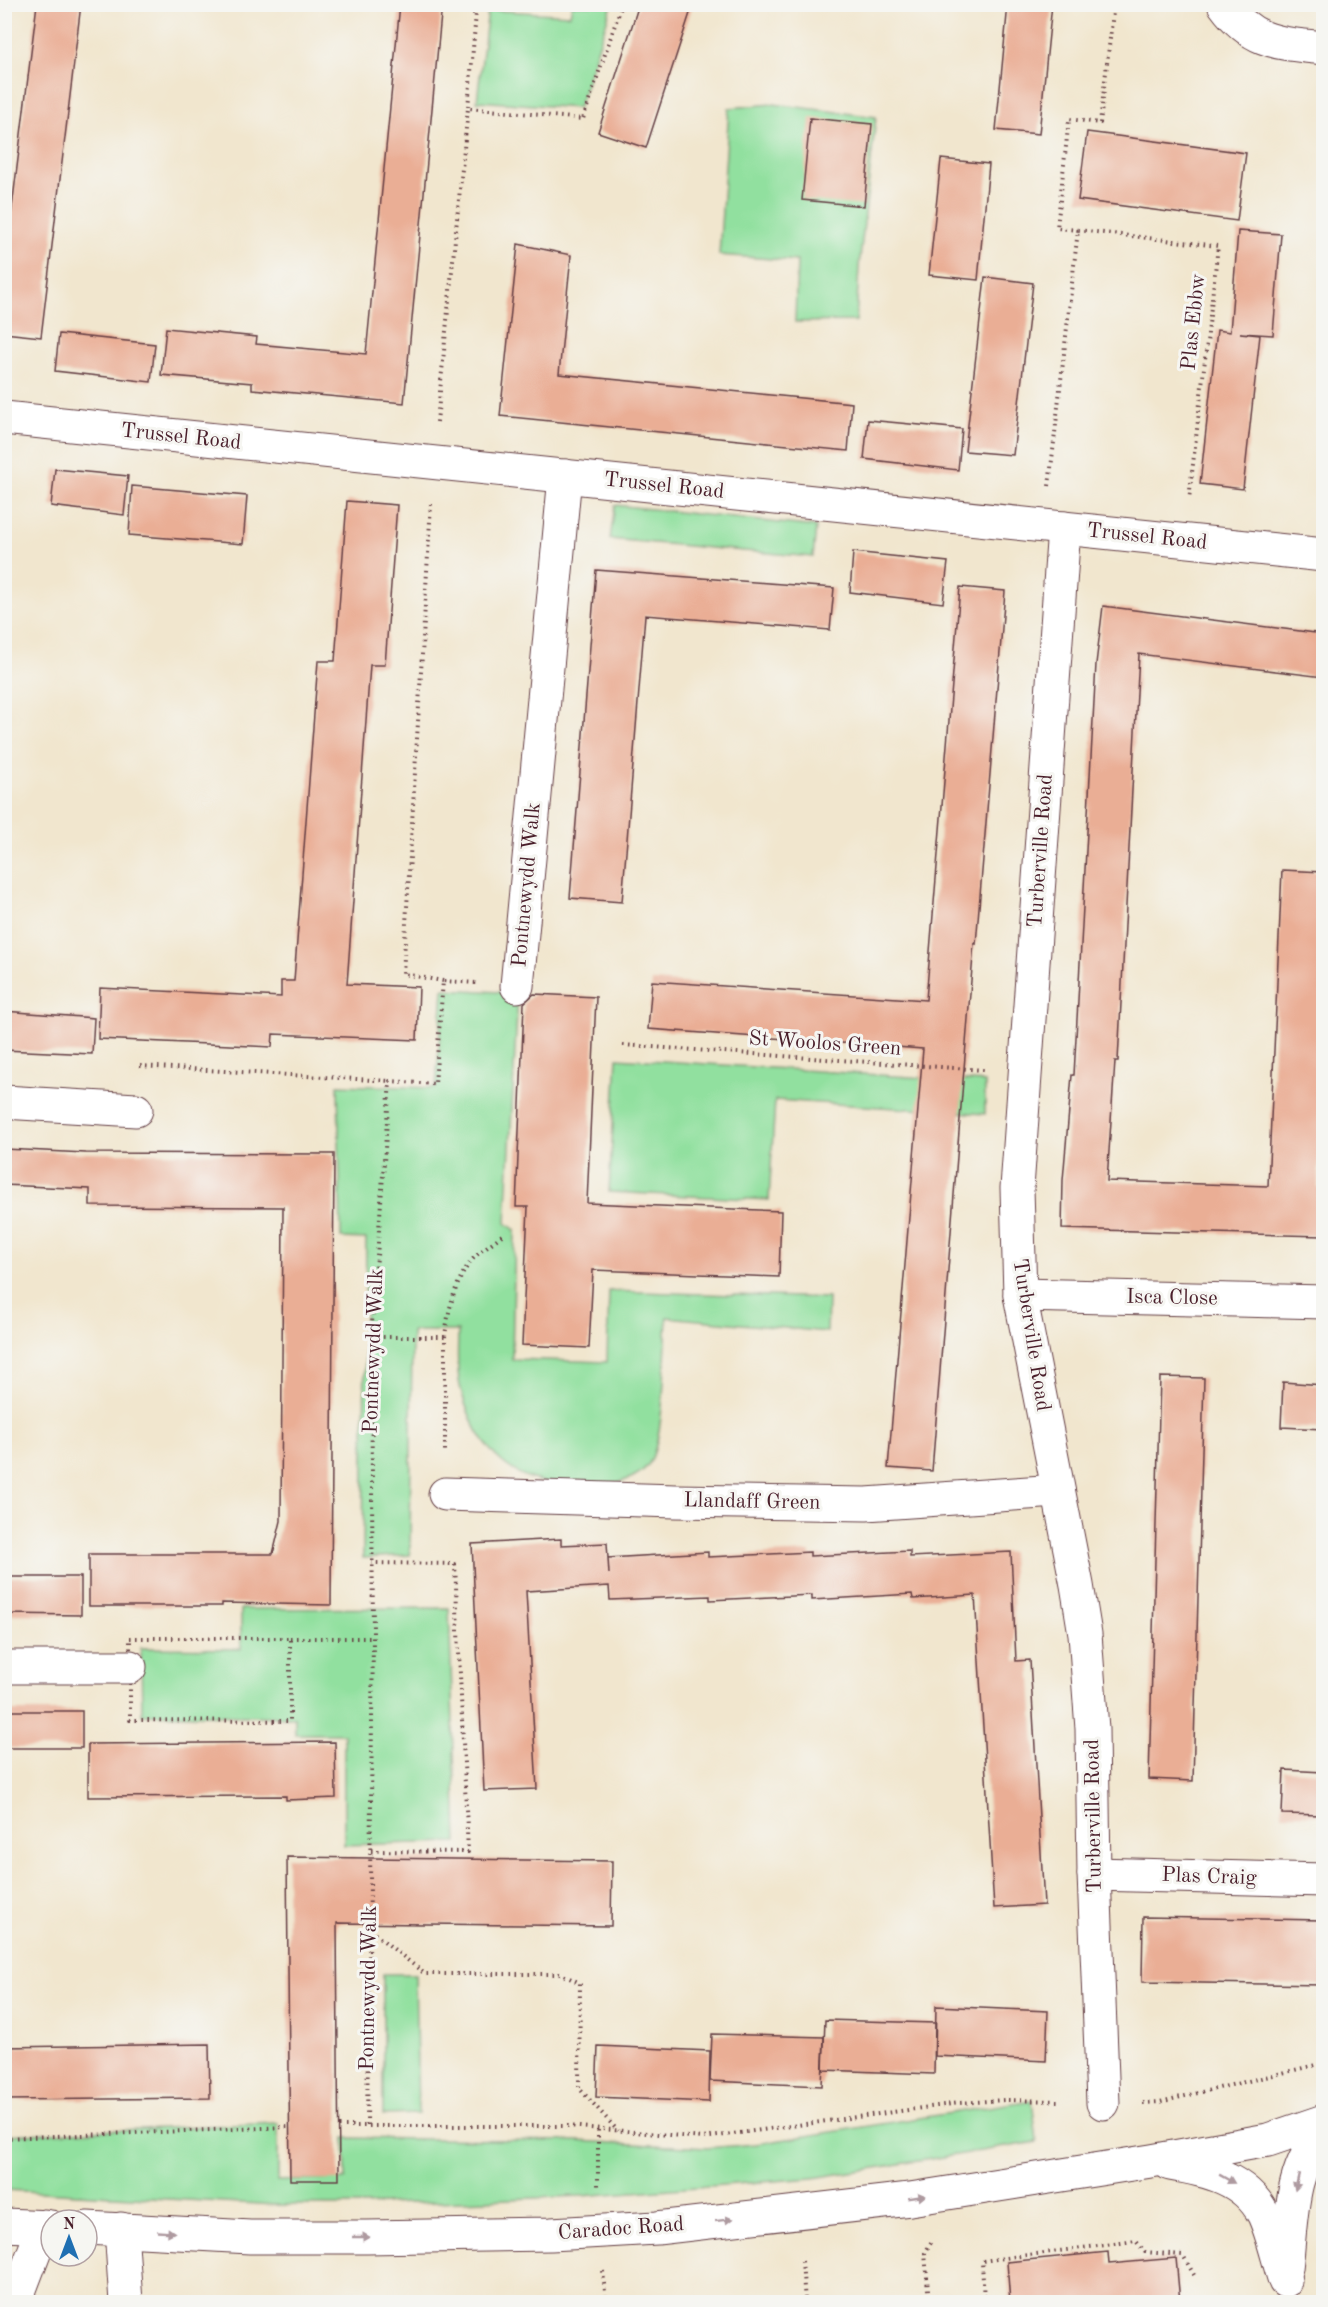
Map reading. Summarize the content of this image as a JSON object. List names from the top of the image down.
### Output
{
  "streets": {
    "street": [
      "Trussel Road",
      "Turberville Road",
      "Pontnewydd Walk",
      "Isca Close",
      "Llandaff Green",
      "Plas Craig",
      "Caradoc Road"
    ],
    "path": ["Plas Ebbw", "St Woolos Green"]
  },
  "crossings": [
    ["Plas Ebbw", "Trussel Road"],
    ["Trussel Road", "Turberville Road"],
    ["Trussel Road", "Pontnewydd Walk"],
    ["Turberville Road", "St Woolos Green"],
    ["Turberville Road", "Isca Close"],
    ["Turberville Road", "Llandaff Green"],
    ["Turberville Road", "Plas Craig"]
  ],
  "one_way": ["Caradoc Road"],
  "north": "top"
}
